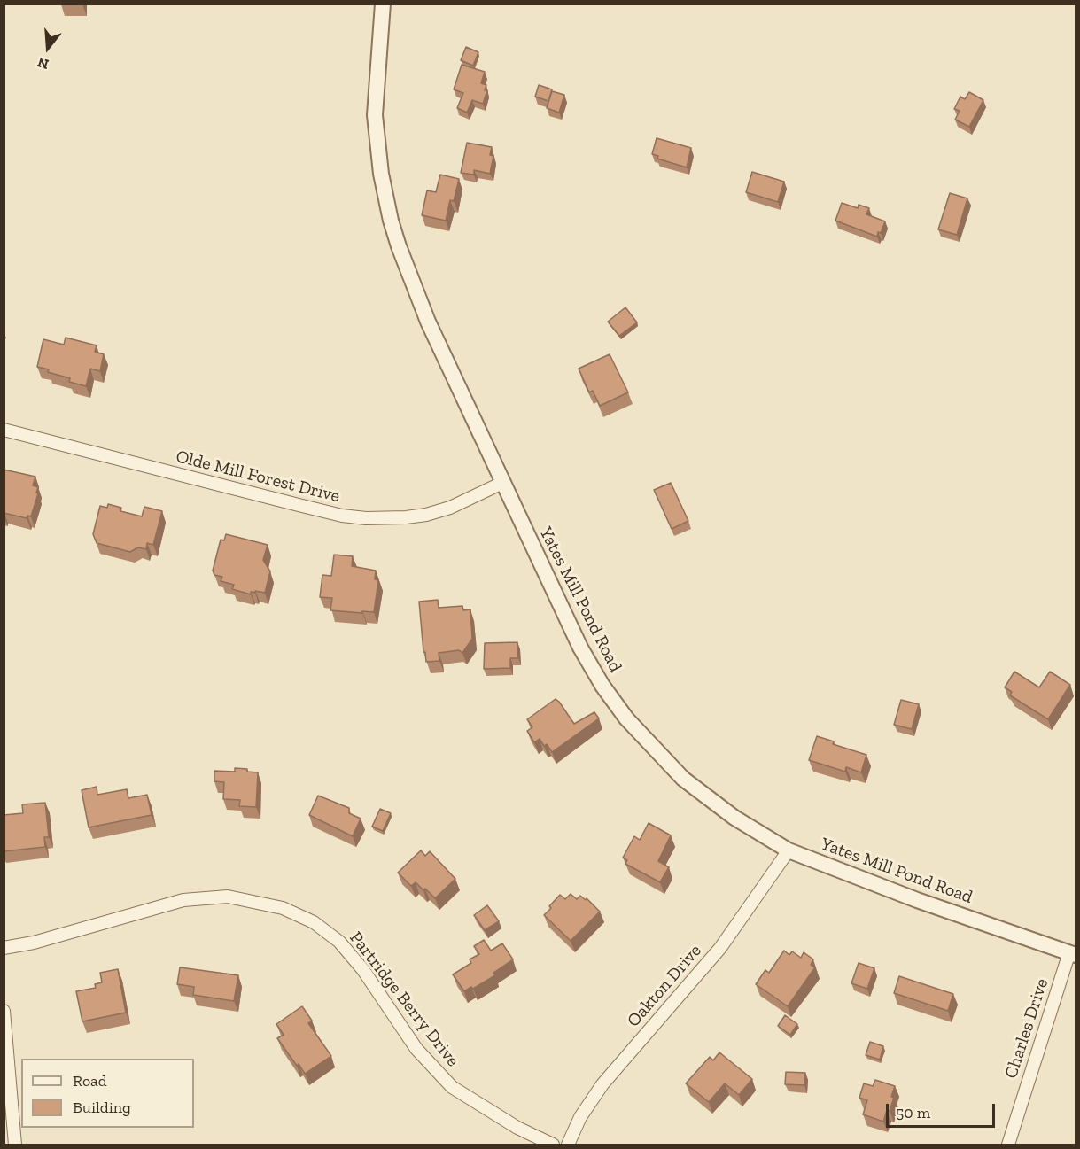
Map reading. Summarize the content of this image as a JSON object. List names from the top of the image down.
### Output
{
  "streets": {
    "street": [
      "Olde Mill Forest Drive",
      "Yates Mill Pond Road",
      "Oakton Drive",
      "Partridge Berry Drive",
      "Charles Drive"
    ]
  },
  "crossings": [
    ["Olde Mill Forest Drive", "Yates Mill Pond Road"],
    ["Yates Mill Pond Road", "Oakton Drive"],
    ["Yates Mill Pond Road", "Charles Drive"]
  ],
  "legend": ["Road", "Building"],
  "scale_bar": "50 m",
  "north": "bottom"
}
